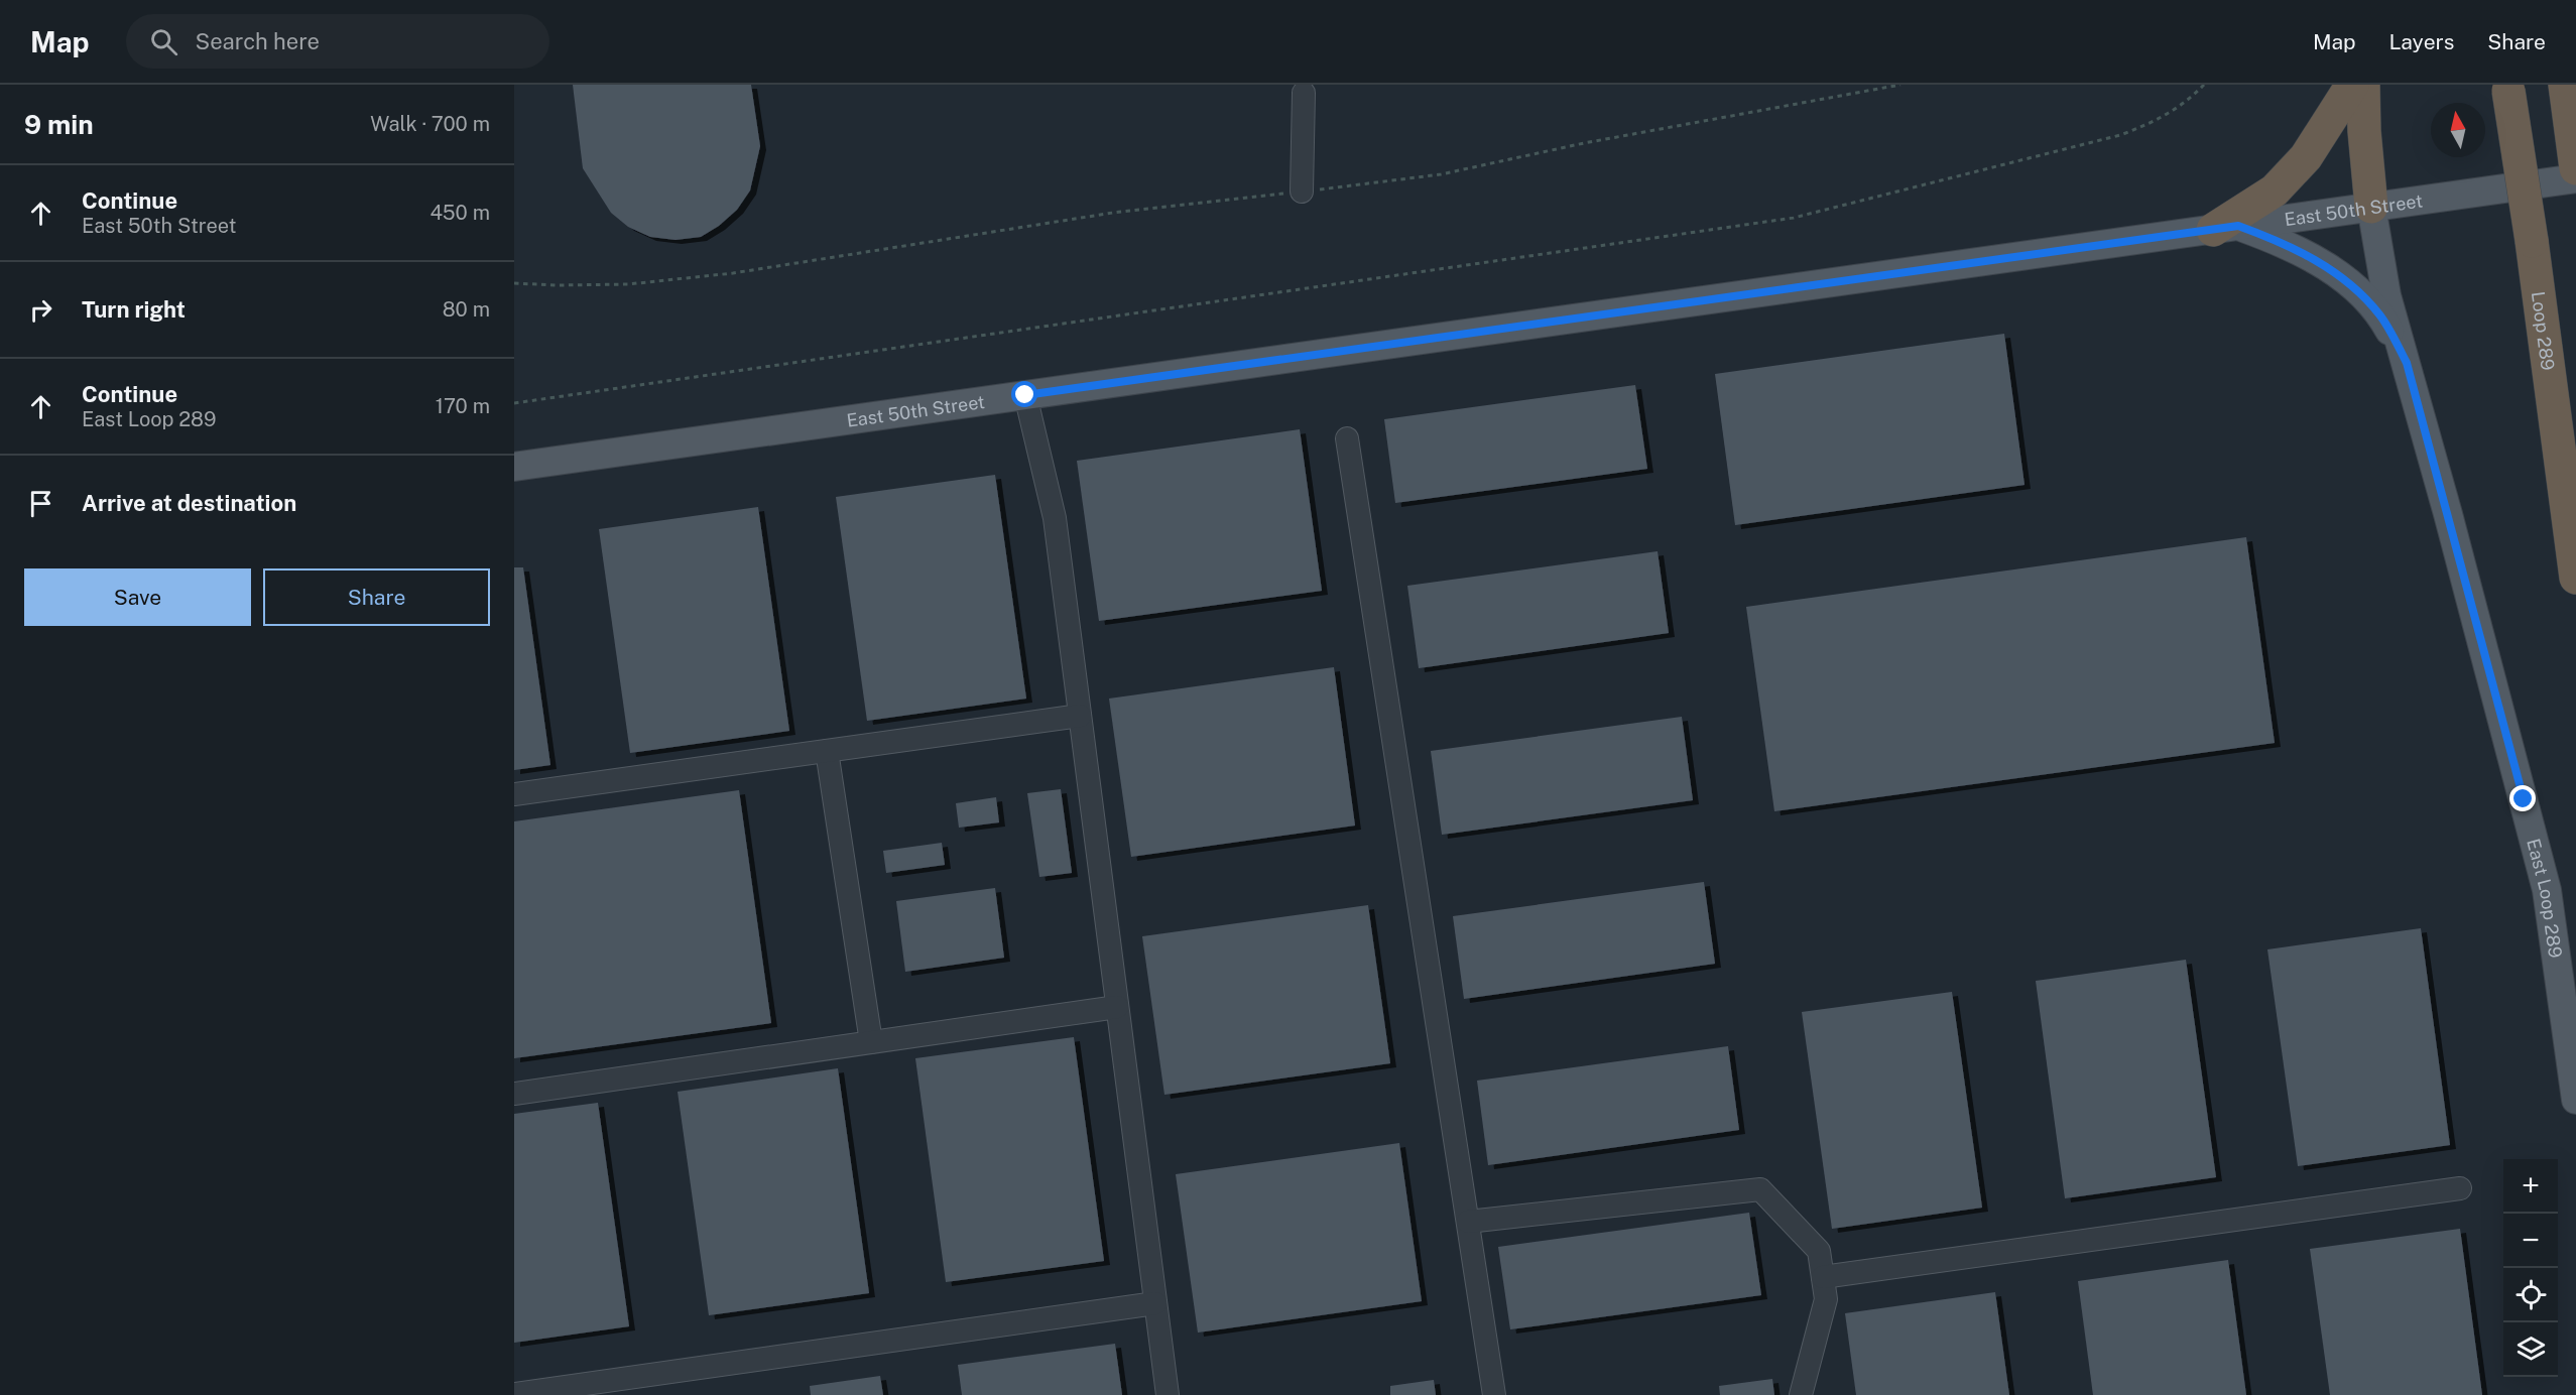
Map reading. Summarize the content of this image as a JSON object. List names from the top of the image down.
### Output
{
  "streets": {
    "highway": ["Loop 289"],
    "main road": ["East 50th Street", "East Loop 289"]
  },
  "crossings": [
    ["East 50th Street", "East Loop 289"]
  ],
  "north": "top",
  "page": {
    "header": "Map",
    "search": "Search here",
    "nav": ["Map", "Layers", "Share"],
    "heading": ["9 min", "Walk · 700 m"],
    "list": [
      ["Continue", "East 50th Street", "450 m"],
      ["Turn right", "80 m"],
      ["Continue", "East Loop 289", "170 m"],
      "Arrive at destination"
    ],
    "buttons": ["Save", "Share"],
    "map_buttons": ["+", "−"]
  }
}
